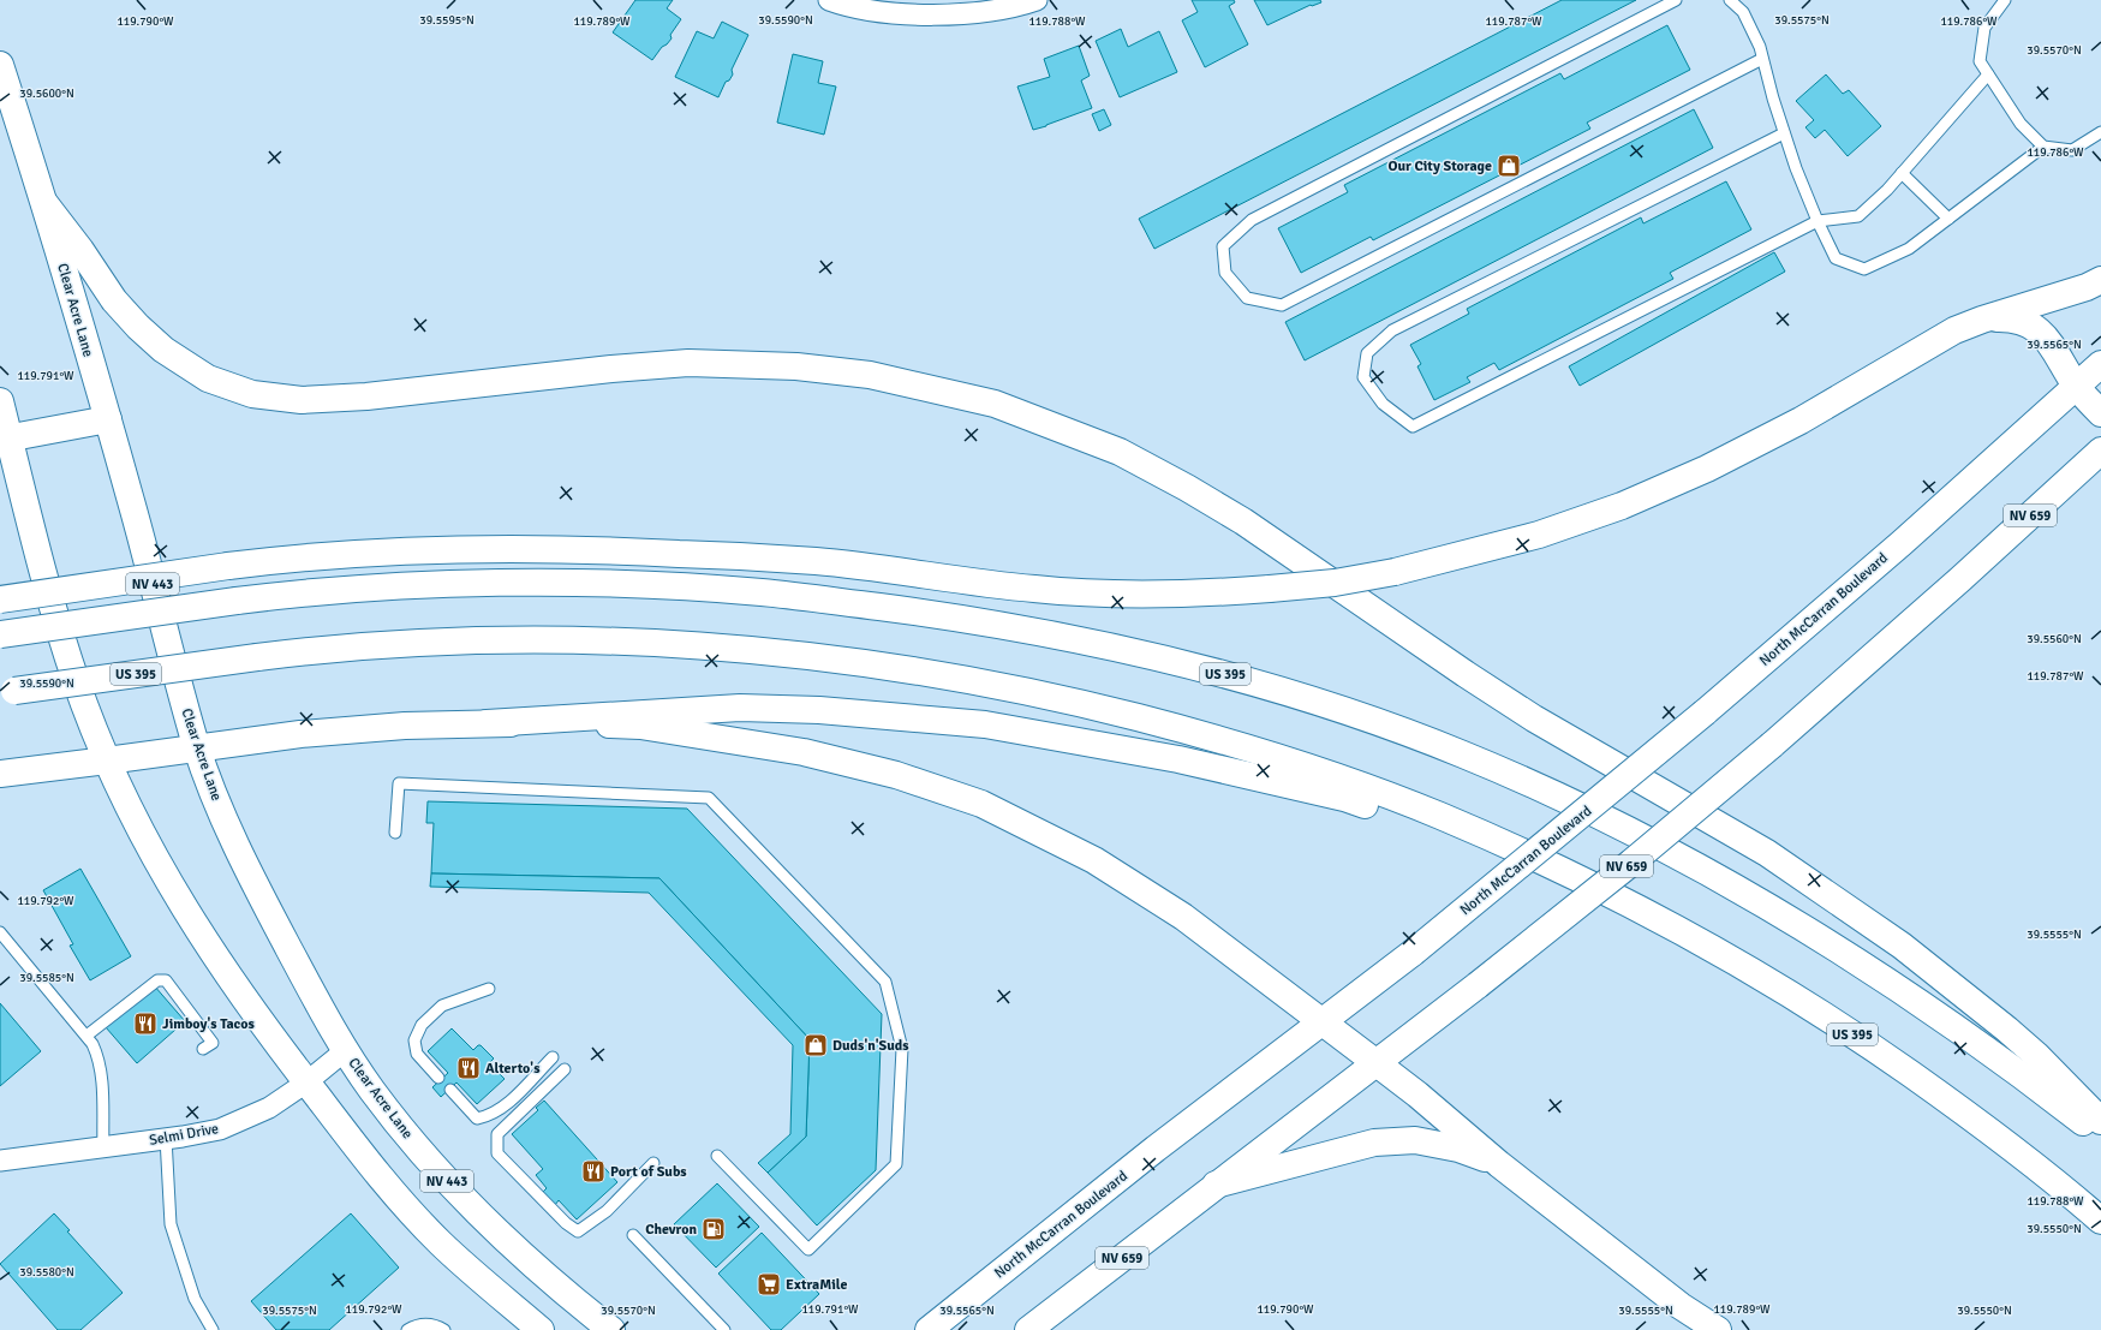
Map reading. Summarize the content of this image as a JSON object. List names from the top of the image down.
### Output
{
  "streets": {
    "main road": [
      "Clear Acre Lane",
      "NV 659",
      "NV 443",
      "North McCarran Boulevard",
      "US 395"
    ],
    "street": ["Selmi Drive"]
  },
  "crossings": [
    ["Clear Acre Lane", "Selmi Drive"],
    ["NV 443", "Selmi Drive"]
  ],
  "places": {
    "shop": ["Our City Storage", "Duds'n'Suds"],
    "restaurant": ["Jimboy's Tacos", "Alterto's", "Port of Subs"],
    "fuel station": ["Chevron"],
    "supermarket": ["ExtraMile"]
  },
  "coordinates": [
    "39.5595°N",
    "39.5590°N",
    "39.5575°N",
    "119.790°W",
    "119.789°W",
    "119.788°W",
    "119.787°W",
    "119.786°W",
    "39.5570°N",
    "39.5600°N",
    "39.5565°N",
    "119.791°W",
    "39.5560°N",
    "119.792°W",
    "39.5555°N",
    "39.5585°N",
    "39.5550°N",
    "39.5580°N"
  ]
}
